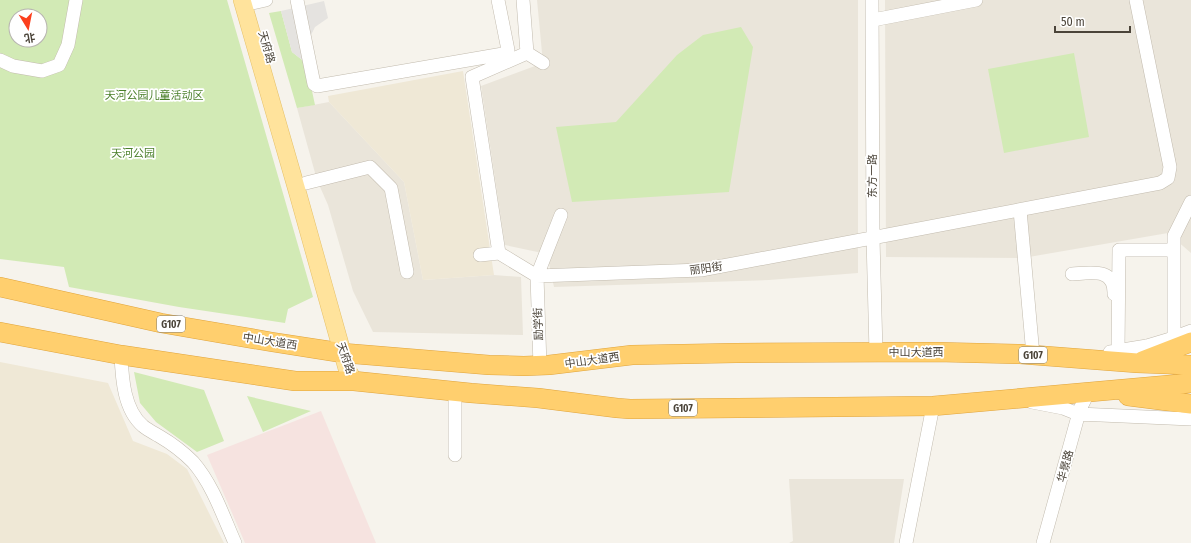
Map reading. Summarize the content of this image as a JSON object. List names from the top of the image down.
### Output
{
  "streets": {
    "highway": ["G107", "中山大道西"],
    "main road": ["天府路"],
    "street": [
      "东方一路",
      "丽阳街",
      "励学街",
      "华景路"
    ]
  },
  "crossings": [
    ["天府路", "G107"],
    ["天府路", "中山大道西"],
    ["东方一路", "丽阳街"],
    ["东方一路", "中山大道西"],
    ["丽阳街", "励学街"],
    ["G107", "华景路"],
    ["励学街", "中山大道西"]
  ],
  "parks": ["天河公园儿童活动区", "天河公园"],
  "scale_bar": "50 m",
  "north": "bottom"
}
